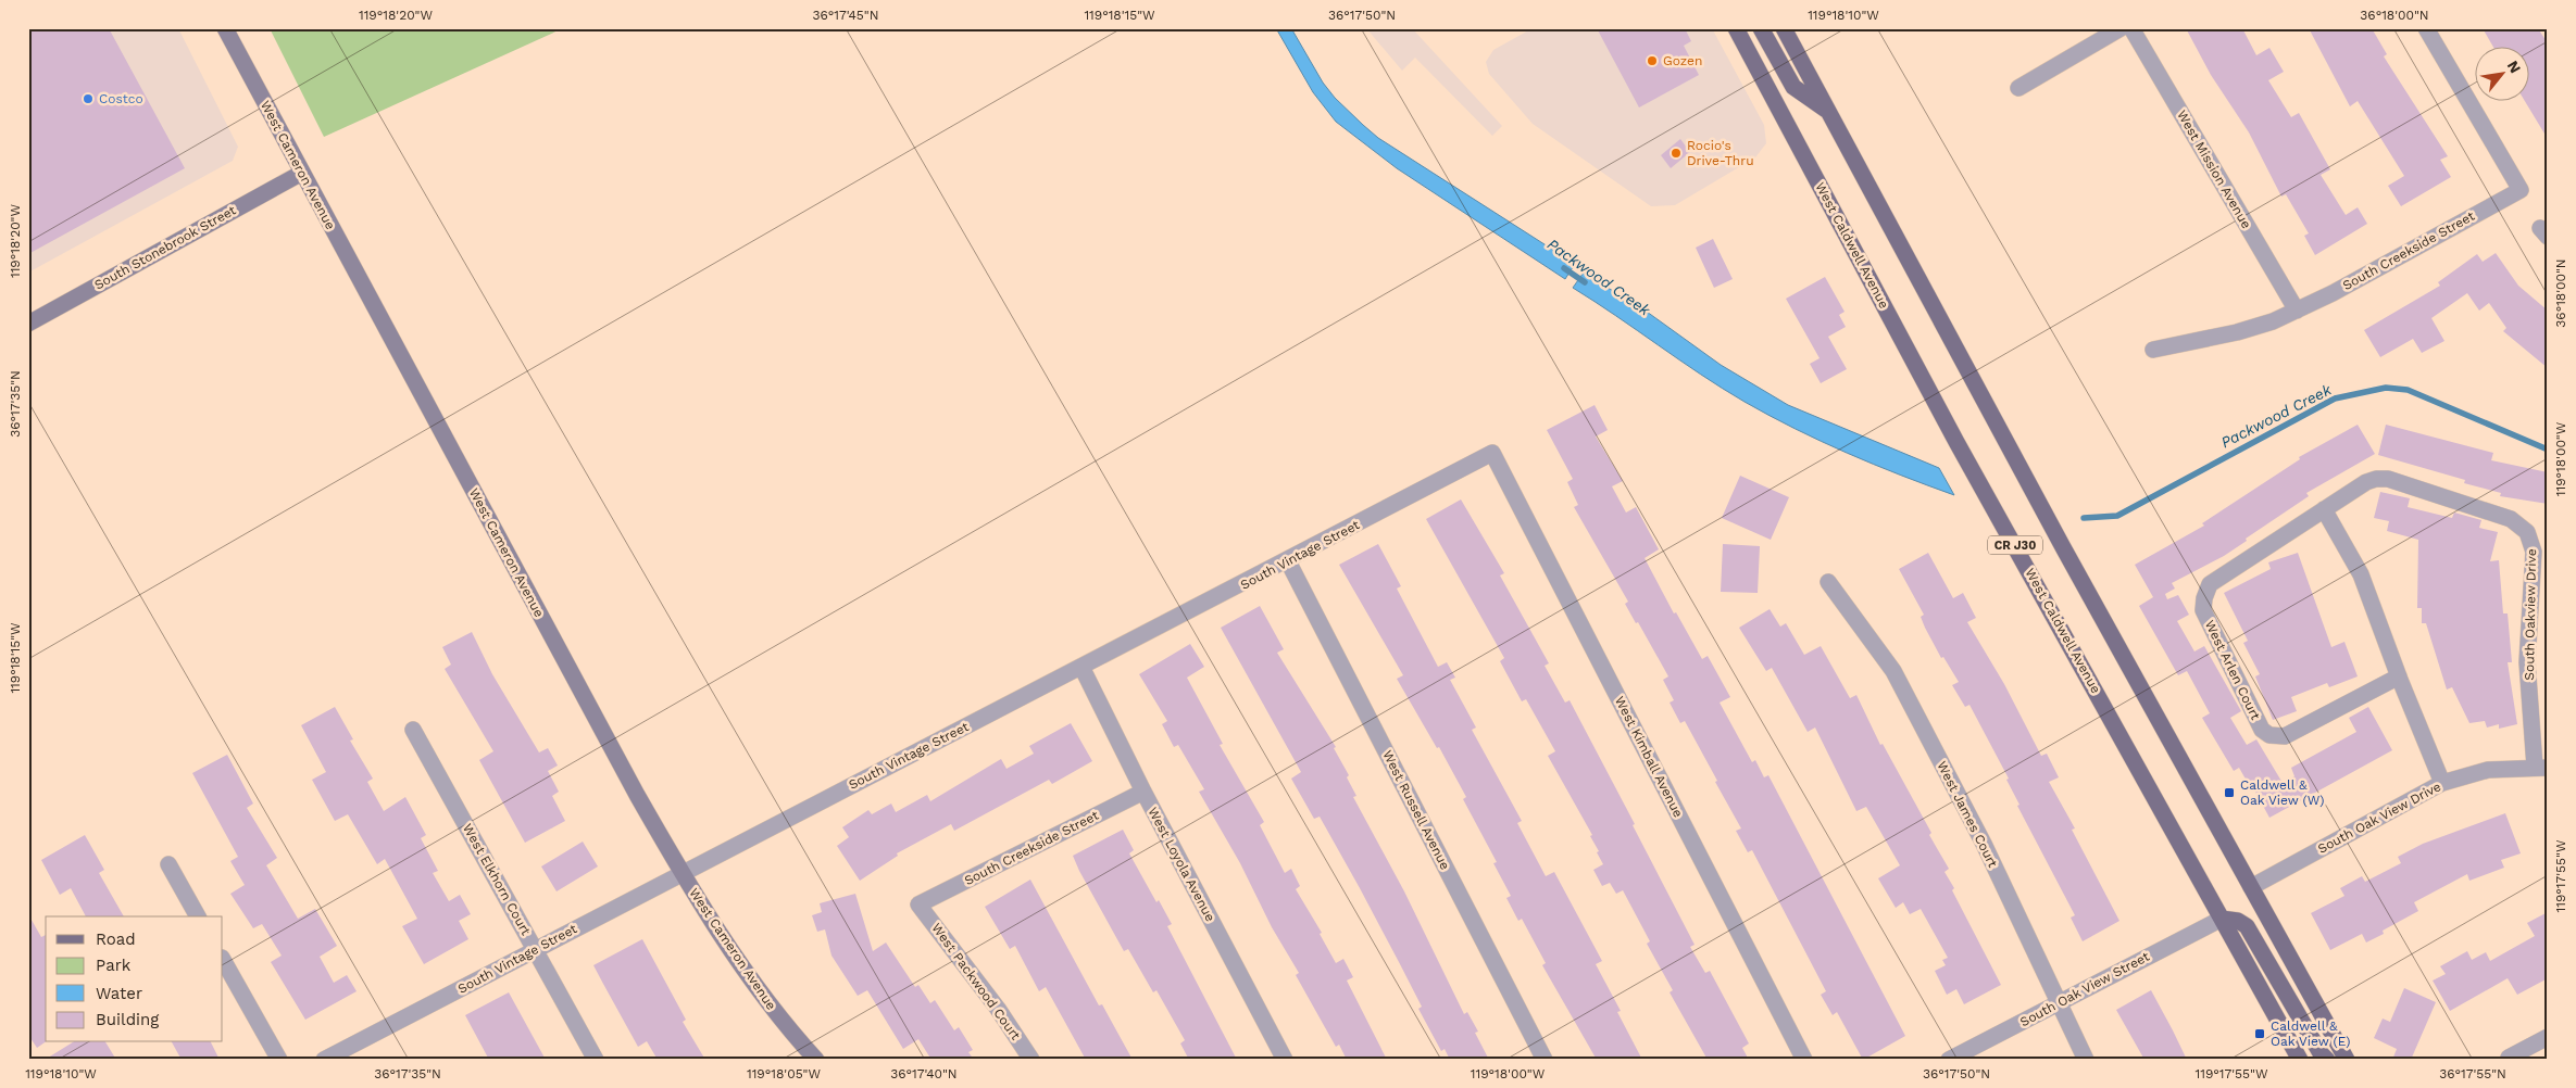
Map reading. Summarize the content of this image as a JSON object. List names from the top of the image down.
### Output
{
  "streets": {
    "main road": ["West Caldwell Avenue", "CR J30"],
    "street": [
      "West Cameron Avenue",
      "West Mission Avenue",
      "South Stonebrook Street",
      "South Creekside Street",
      "South Vintage Street",
      "South Oakview Drive",
      "West Arlen Court",
      "West Kimball Avenue",
      "West Russell Avenue",
      "West James Court",
      "South Oak View Drive",
      "West Loyola Avenue",
      "West Elkhorn Court",
      "West Packwood Court",
      "South Oak View Street"
    ]
  },
  "crossings": [
    ["West Cameron Avenue", "South Stonebrook Street"],
    ["West Cameron Avenue", "South Vintage Street"],
    ["West Mission Avenue", "South Creekside Street"],
    ["West Caldwell Avenue", "South Oak View Street"],
    ["South Creekside Street", "West Loyola Avenue"],
    ["South Creekside Street", "West Packwood Court"],
    ["CR J30", "South Oak View Drive"],
    ["South Vintage Street", "West Kimball Avenue"],
    ["South Vintage Street", "West Russell Avenue"],
    ["South Vintage Street", "West Loyola Avenue"],
    ["South Vintage Street", "West Elkhorn Court"],
    ["South Oakview Drive", "West Arlen Court"],
    ["South Oakview Drive", "South Oak View Drive"],
    ["West James Court", "South Oak View Street"]
  ],
  "water": ["Packwood Creek"],
  "places": {
    "other": ["Gozen", "Costco", "Rocio's Drive-Thru"],
    "transit": ["Caldwell & Oak View (W)", "Caldwell & Oak View (E)"]
  },
  "legend": [
    "Road",
    "Park",
    "Water",
    "Building"
  ],
  "north": "top right",
  "coordinates": [
    "119°18'20\"W",
    "36°17'45\"N",
    "119°18'15\"W",
    "36°17'50\"N",
    "119°18'10\"W",
    "36°18'00\"N",
    "36°17'35\"N",
    "119°18'00\"W",
    "119°17'55\"W",
    "119°18'05\"W",
    "36°17'40\"N",
    "36°17'55\"N"
  ]
}
